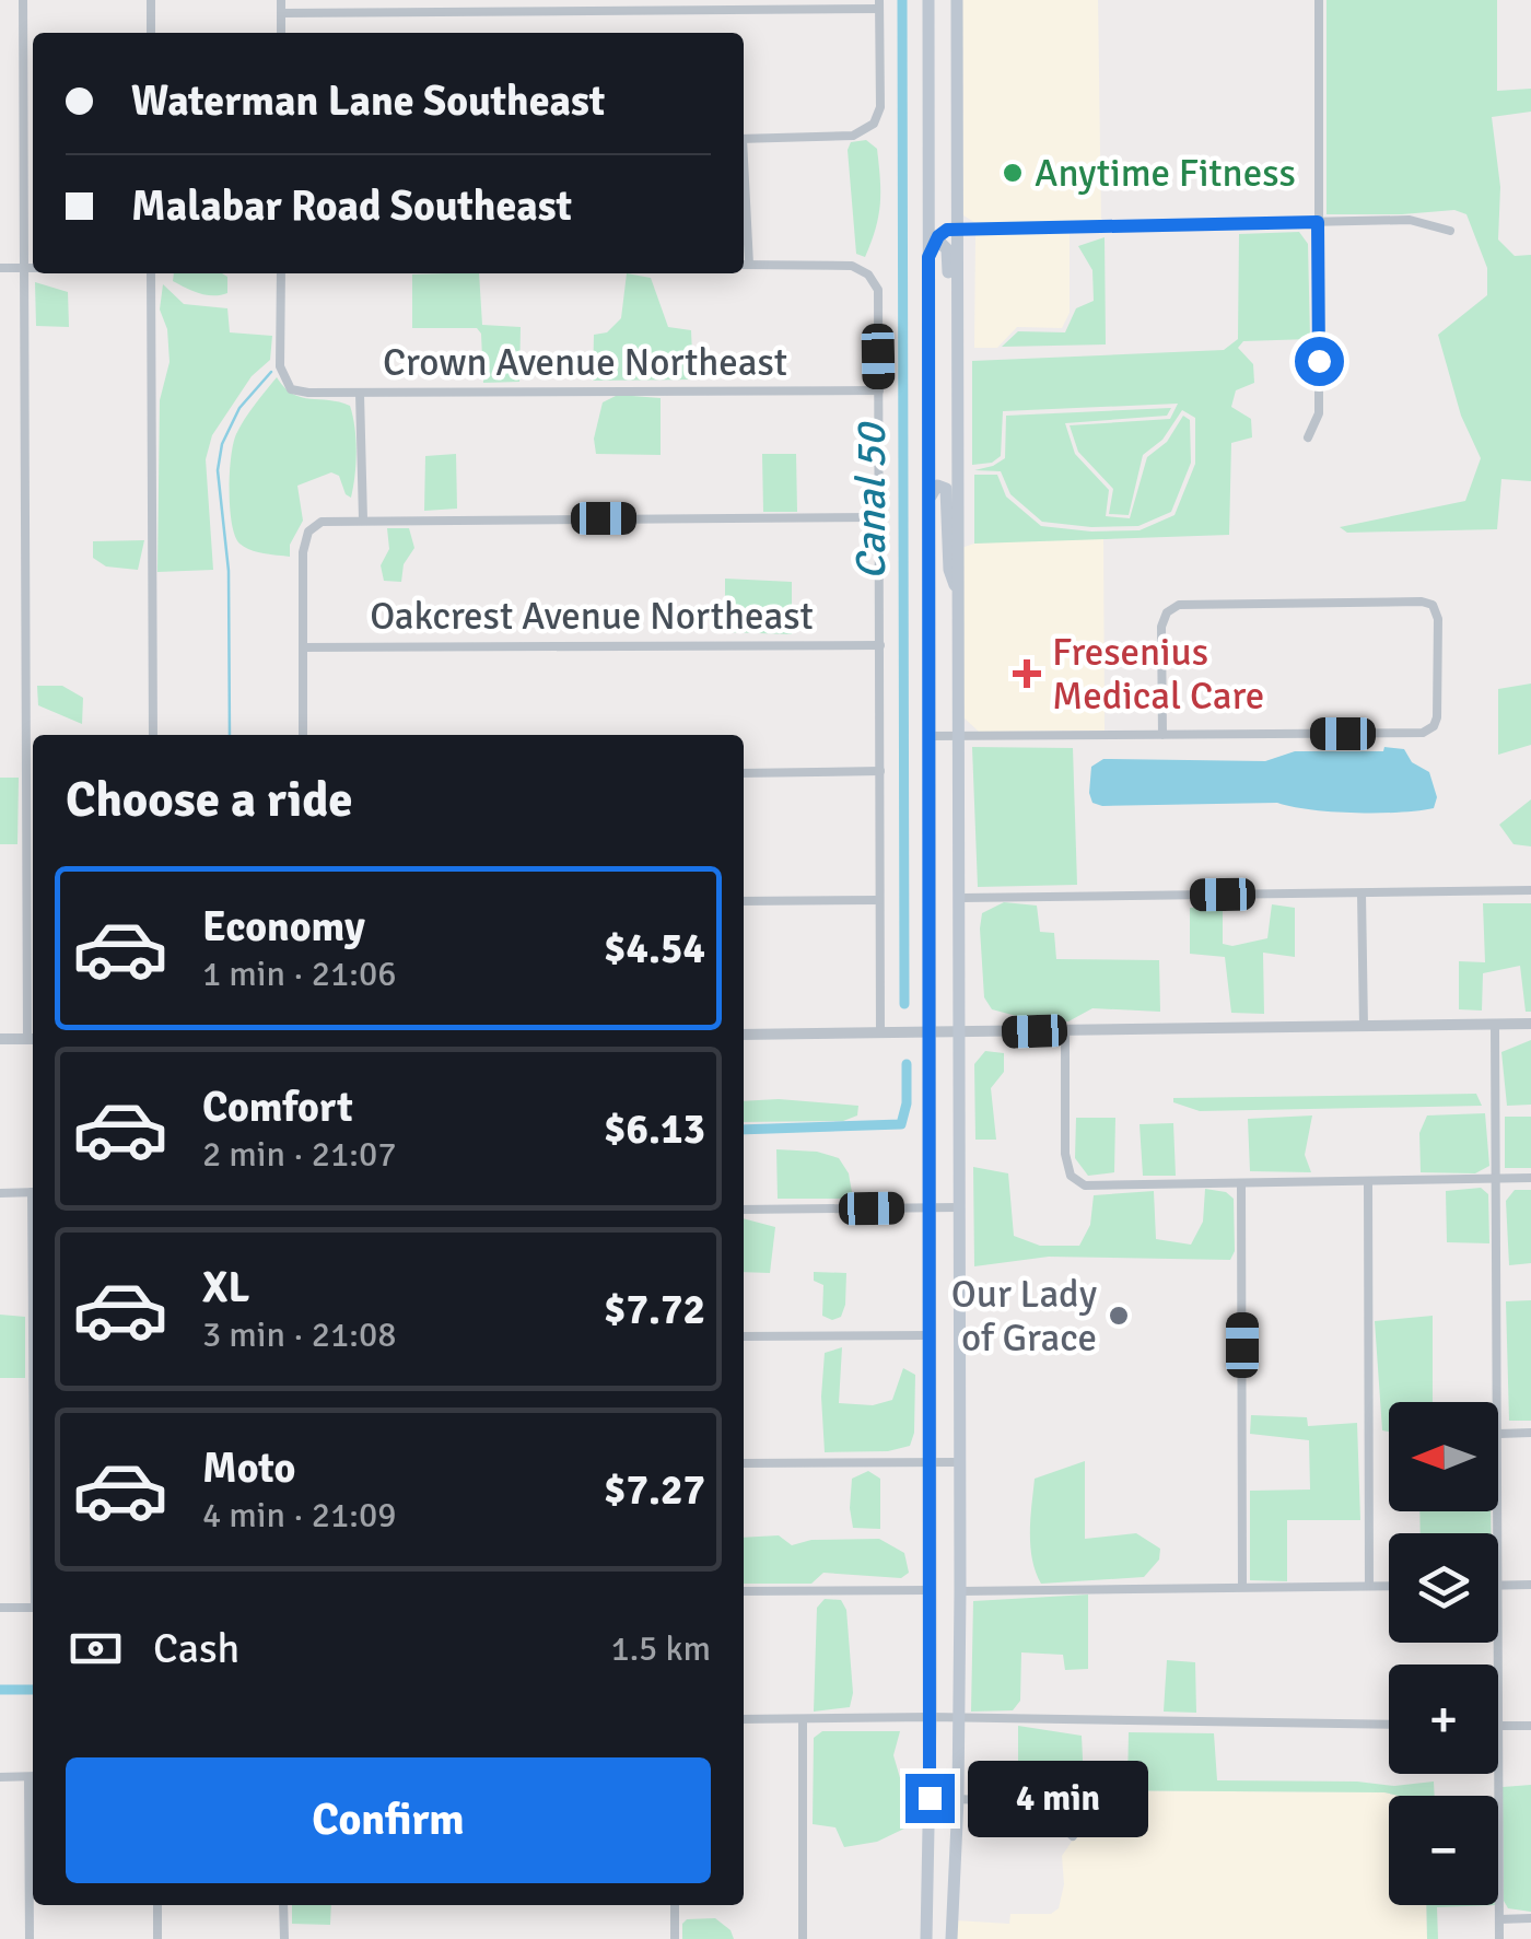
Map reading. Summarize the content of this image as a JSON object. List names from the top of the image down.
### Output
{
  "streets": {
    "street": ["Crown Avenue Northeast", "Oakcrest Avenue Northeast"]
  },
  "water": ["Canal 50"],
  "places": {
    "other": ["Anytime Fitness", "Our Lady of Grace"],
    "health": ["Fresenius Medical Care"]
  },
  "north": "left",
  "page": {
    "banner": ["Waterman Lane Southeast", "Malabar Road Southeast"],
    "heading": "Choose a ride",
    "list": [
      {
        "name": "Economy",
        "note": "1 min · 21:06",
        "value": "$4.54"
      },
      {
        "name": "Comfort",
        "note": "2 min · 21:07",
        "value": "$6.13"
      },
      {
        "name": "XL",
        "note": "3 min · 21:08",
        "value": "$7.72"
      },
      {
        "name": "Moto",
        "note": "4 min · 21:09",
        "value": "$7.27"
      }
    ],
    "map_buttons": ["+", "−"],
    "pay": ["Cash", "1.5 km"],
    "buttons": "Confirm",
    "bubble": "4 min"
  }
}
